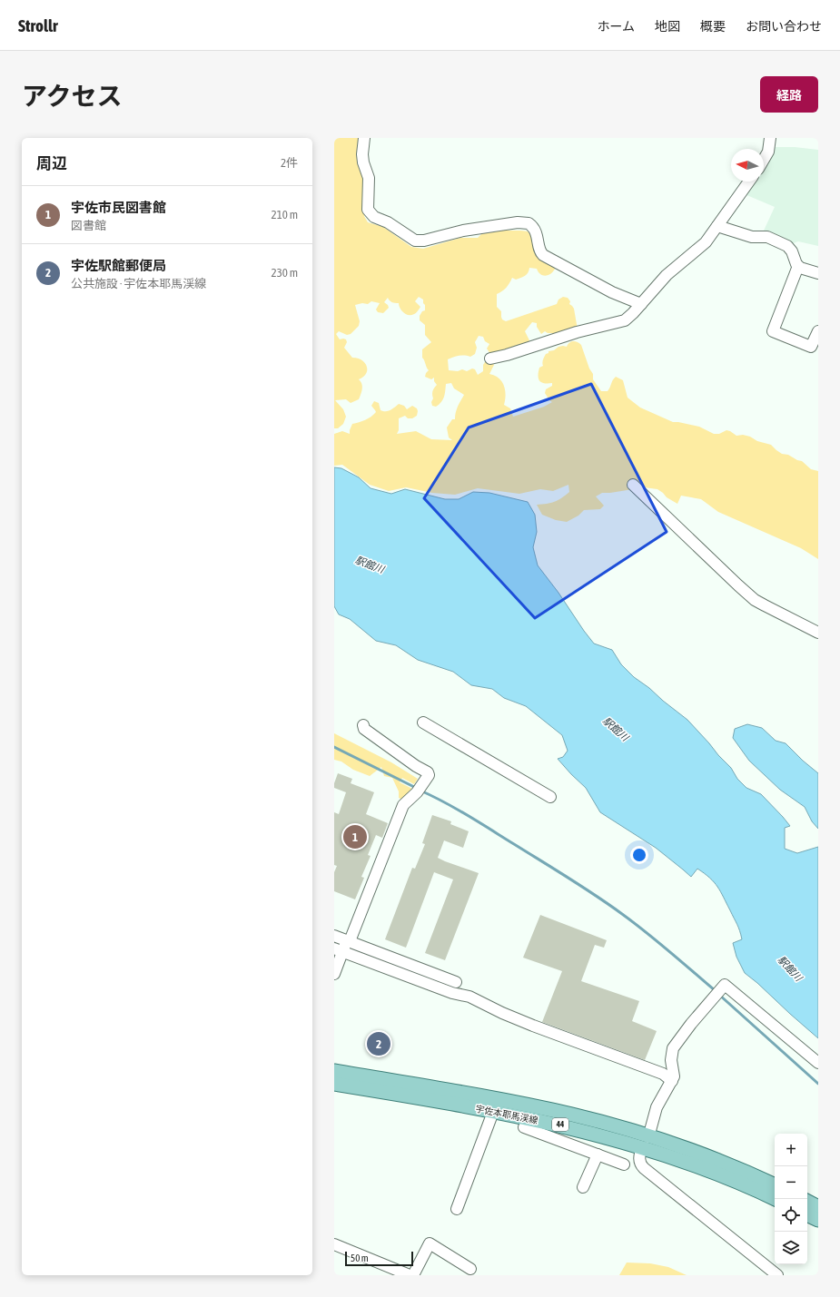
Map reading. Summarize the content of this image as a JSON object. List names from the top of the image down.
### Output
{
  "streets": {
    "main road": ["宇佐本耶馬渓線", "44"]
  },
  "water": ["駅館川"],
  "scale_bar": "50 m",
  "north": "left",
  "page": {
    "header": "Strollr",
    "nav": [
      "ホーム",
      "地図",
      "概要",
      "お問い合わせ"
    ],
    "title": "アクセス",
    "buttons": "経路",
    "heading": ["周辺", "2件"],
    "list": [
      {
        "mark": "1",
        "name": "宇佐市民図書館",
        "note": "図書館",
        "value": "210 m"
      },
      {
        "mark": "2",
        "name": "宇佐駅館郵便局",
        "note": "公共施設 · 宇佐本耶馬渓線",
        "value": "230 m"
      }
    ],
    "pins": ["1", "2"],
    "map_buttons": ["+", "−"],
    "scale": "50 m"
  }
}
